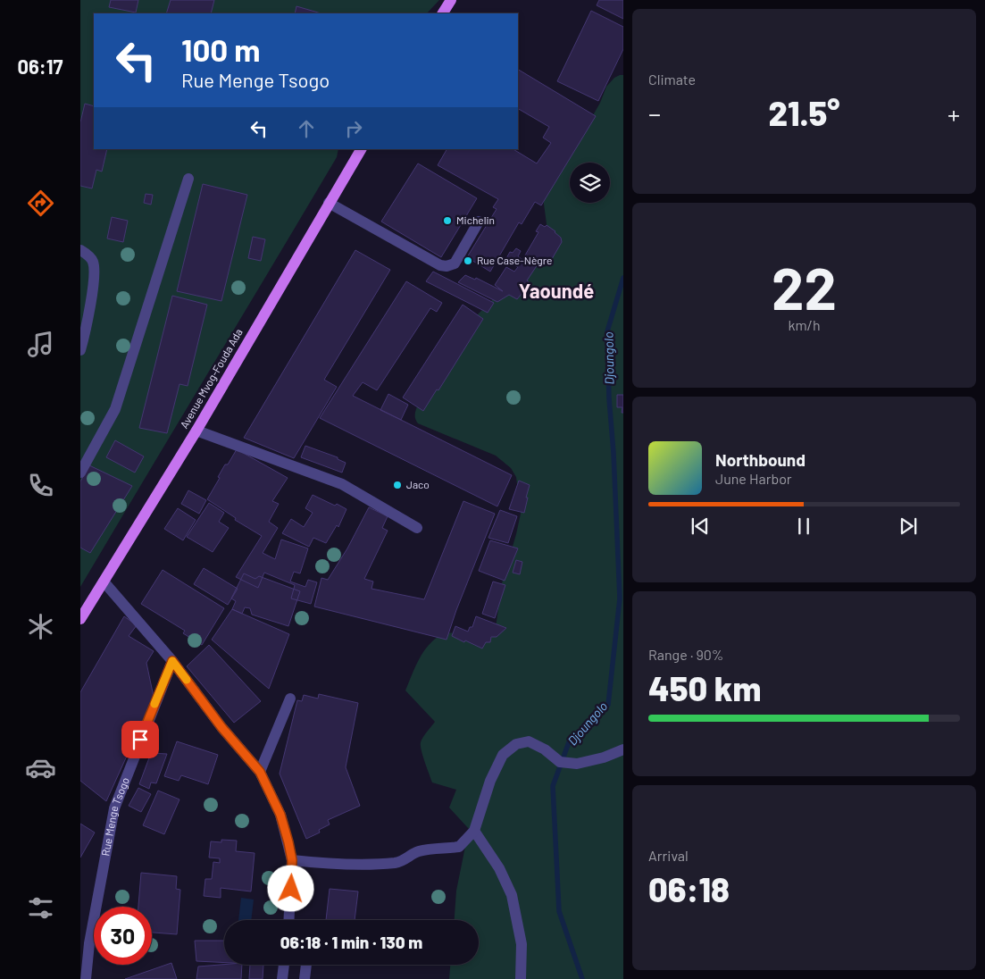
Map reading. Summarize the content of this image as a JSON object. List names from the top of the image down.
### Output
{
  "streets": {
    "main road": ["Avenue Mvog-Fouda Ada"],
    "street": ["Rue Menge Tsogo"]
  },
  "districts": ["Yaoundé"],
  "water": ["Djoungolo"],
  "places": ["Michelin", "Rue Case-Nègre", "Jaco"],
  "page": {
    "tabs": "06:17",
    "tile": [
      "Climate",
      ["22", "km/h"],
      ["Range · 90%", "450 km"],
      ["Arrival", "06:18"]
    ],
    "turn": ["100 m", "Rue Menge Tsogo"],
    "heat": ["−", "21.5°", "+"],
    "song": ["Northbound", "June Harbor"],
    "limit": "30",
    "trip": "06:18 · 1 min · 130 m"
  }
}
